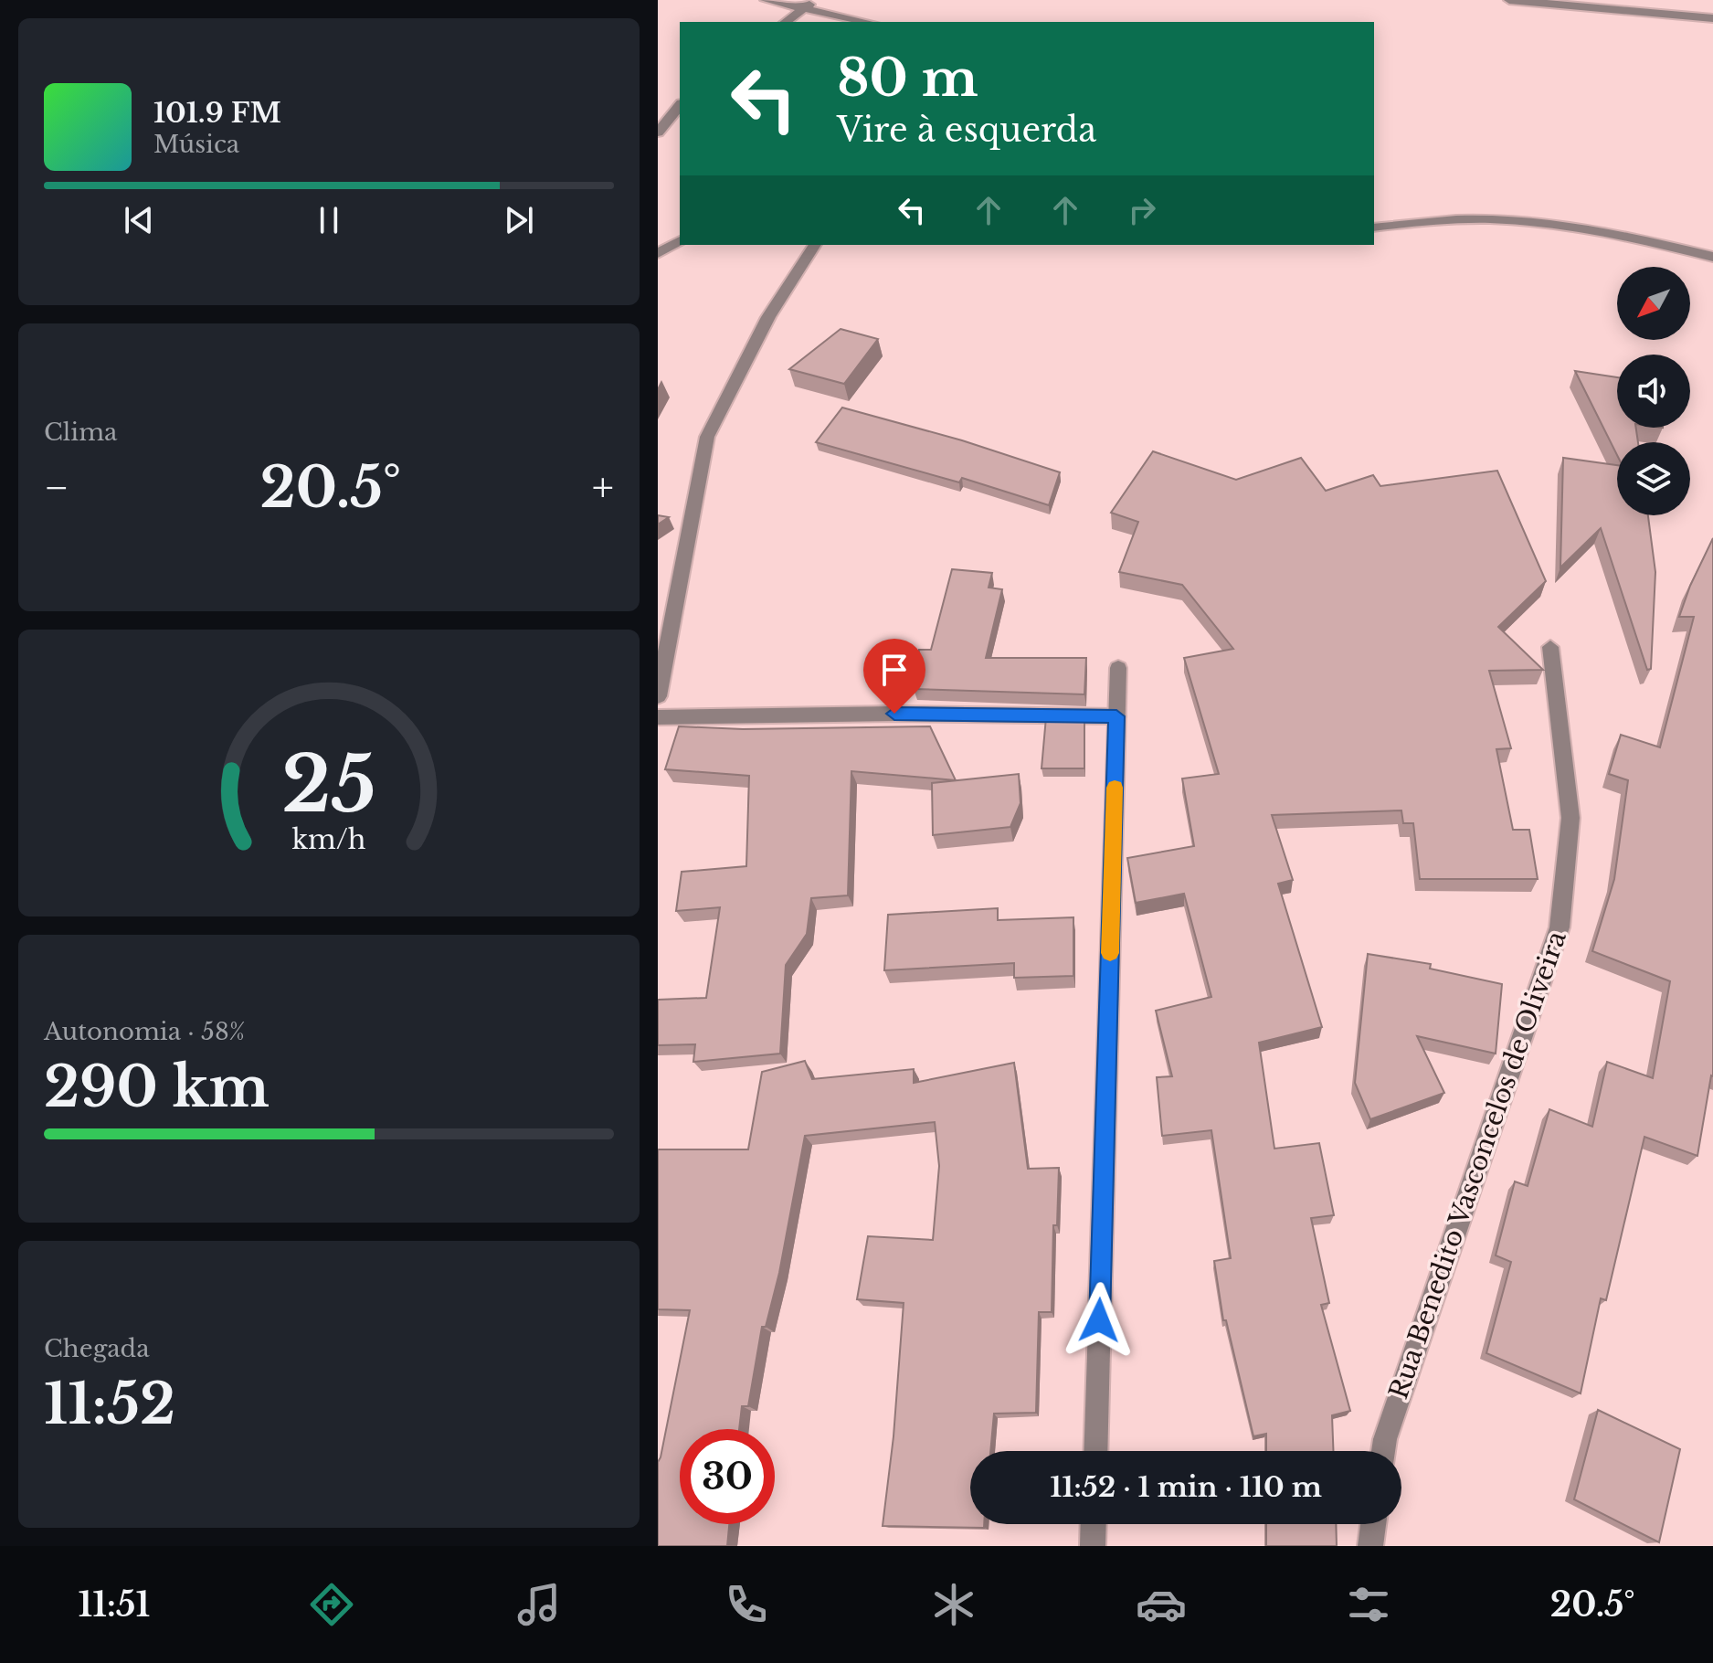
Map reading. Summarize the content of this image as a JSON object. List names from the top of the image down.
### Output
{
  "streets": {
    "street": ["Rua Benedito Vasconcelos de Oliveira"]
  },
  "north": "bottom left",
  "page": {
    "turn": ["80 m", "Vire à esquerda"],
    "song": ["101.9 FM", "Música"],
    "tile": [
      "Clima",
      ["Autonomia · 58%", "290 km"],
      ["Chegada", "11:52"]
    ],
    "heat": ["−", "20.5°", "+"],
    "limit": "30",
    "trip": "11:52 · 1 min · 110 m",
    "tabs": ["11:51", "20.5°"],
    "gauge": ["25", "km/h"]
  }
}
